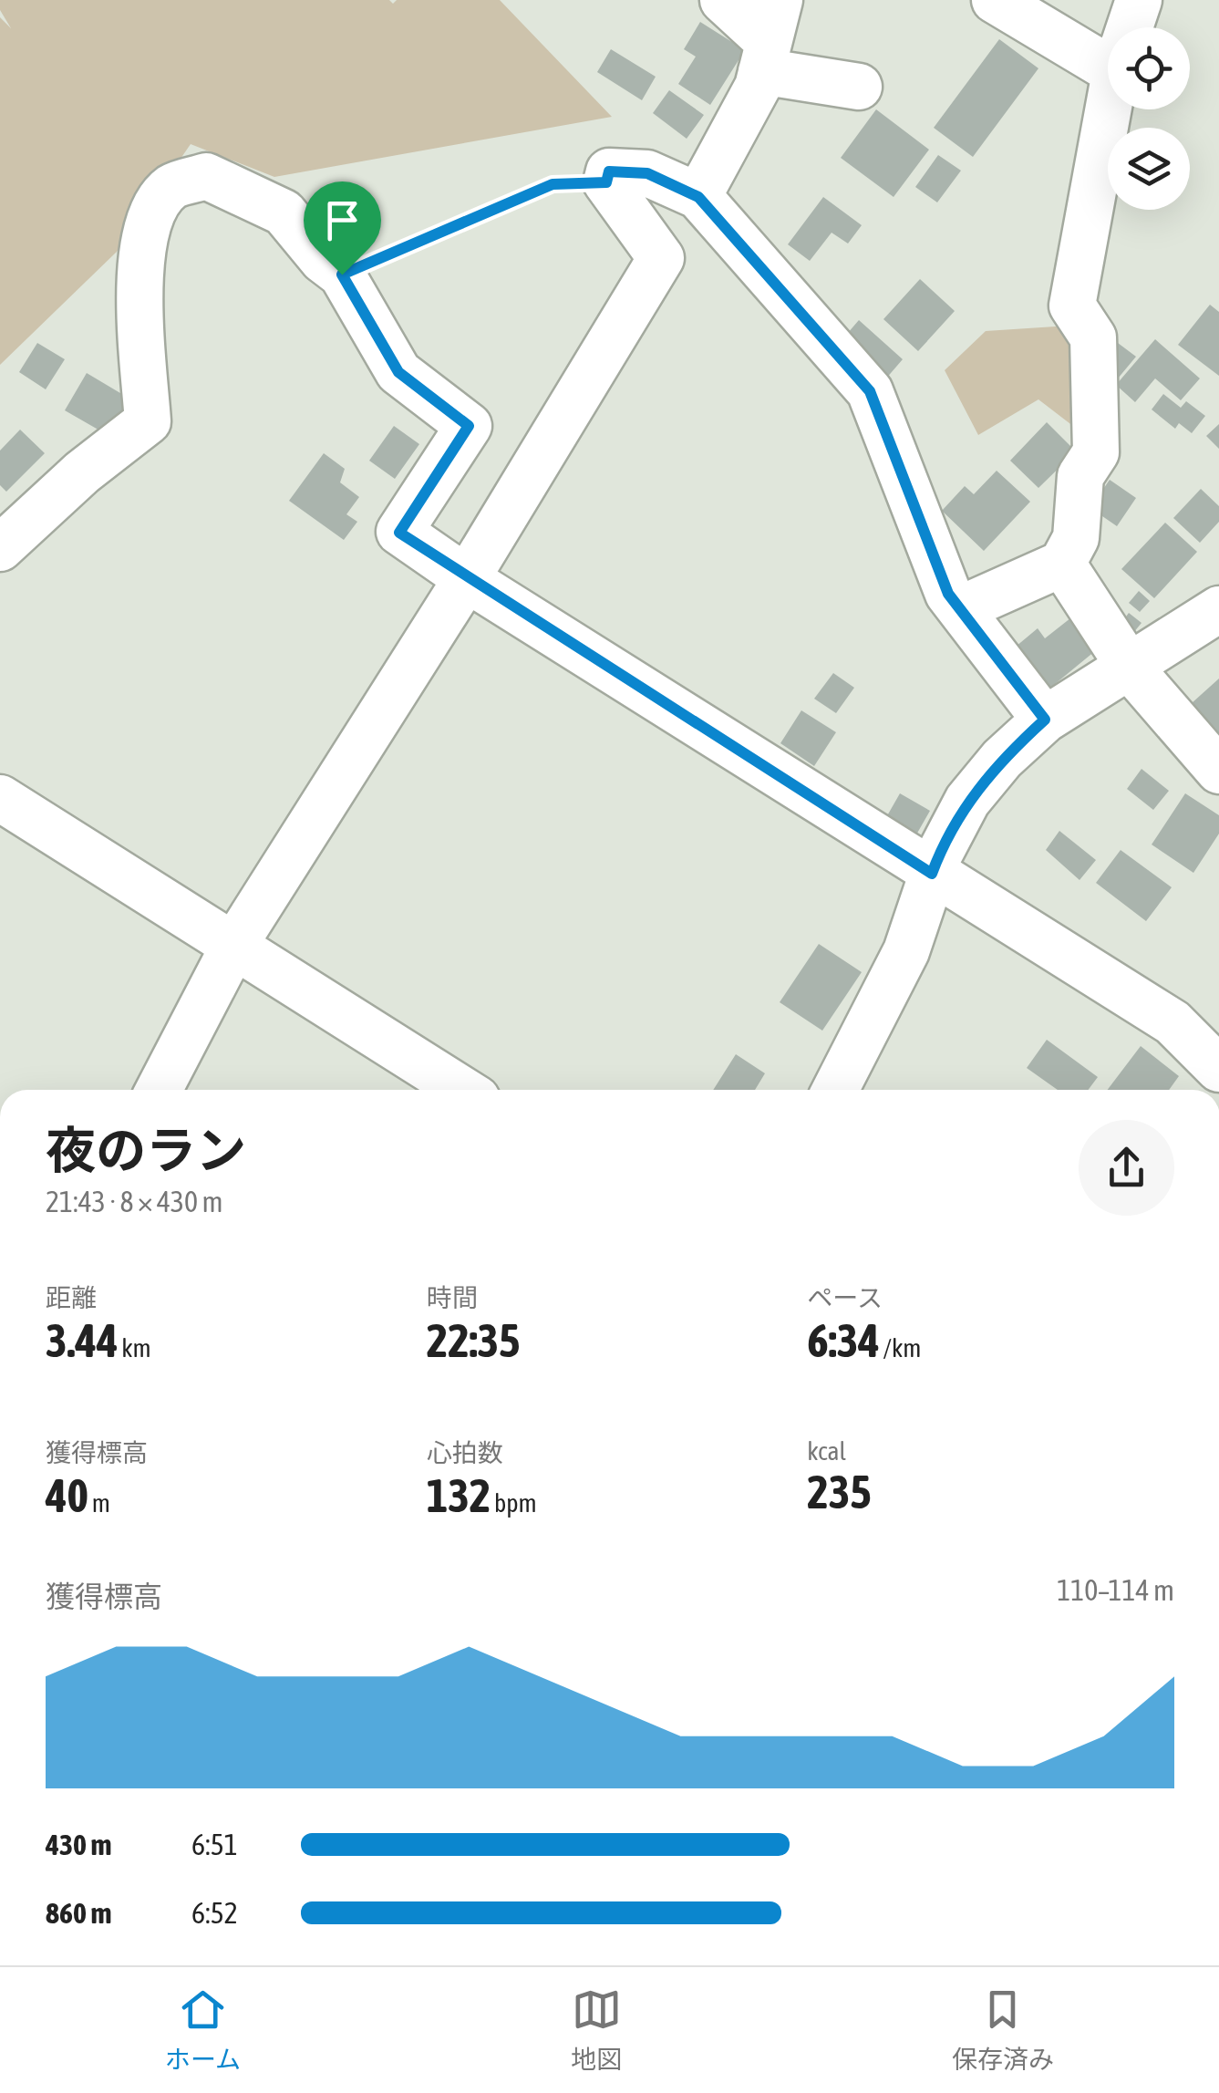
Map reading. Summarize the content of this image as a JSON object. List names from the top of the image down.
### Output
{
  "page": {
    "heading": ["夜のラン", "21:43 · 8 × 430 m"],
    "stats": [
      ["距離", "3.44 km"],
      ["時間", "22:35"],
      ["ペース", "6:34 /km"],
      ["獲得標高", "40 m"],
      ["心拍数", "132 bpm"],
      ["kcal", "235"]
    ],
    "chart": ["獲得標高", "110–114 m"],
    "list": [
      {
        "name": "430 m",
        "note": "6:51"
      },
      {
        "name": "860 m",
        "note": "6:52"
      }
    ],
    "tabs": ["ホーム", "地図", "保存済み"]
  }
}
